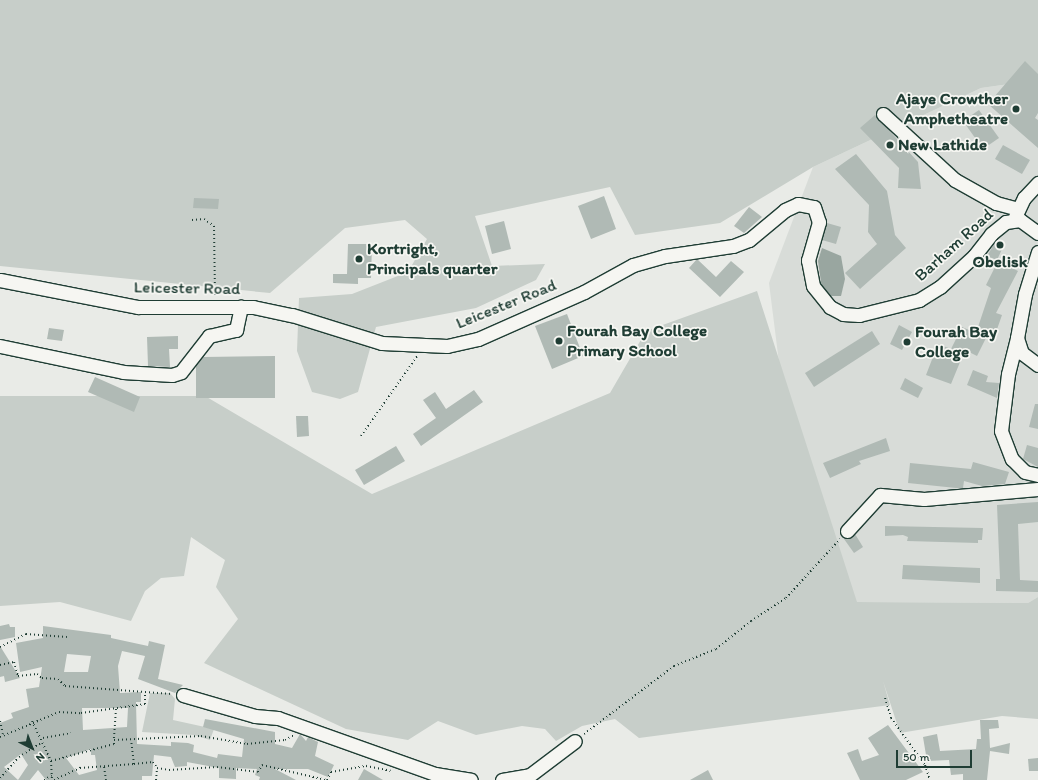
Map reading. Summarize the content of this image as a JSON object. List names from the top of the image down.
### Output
{
  "streets": {
    "street": ["Barham Road", "Leicester Road"]
  },
  "crossings": [
    ["Barham Road", "Leicester Road"]
  ],
  "places": [
    "Ajaye Crowther Amphetheatre",
    "New Lathide",
    "Obelisk",
    "Kortright, Principals quarter",
    "Fourah Bay College Primary School",
    "Fourah Bay College"
  ],
  "scale_bar": "50 m",
  "north": "bottom right"
}
